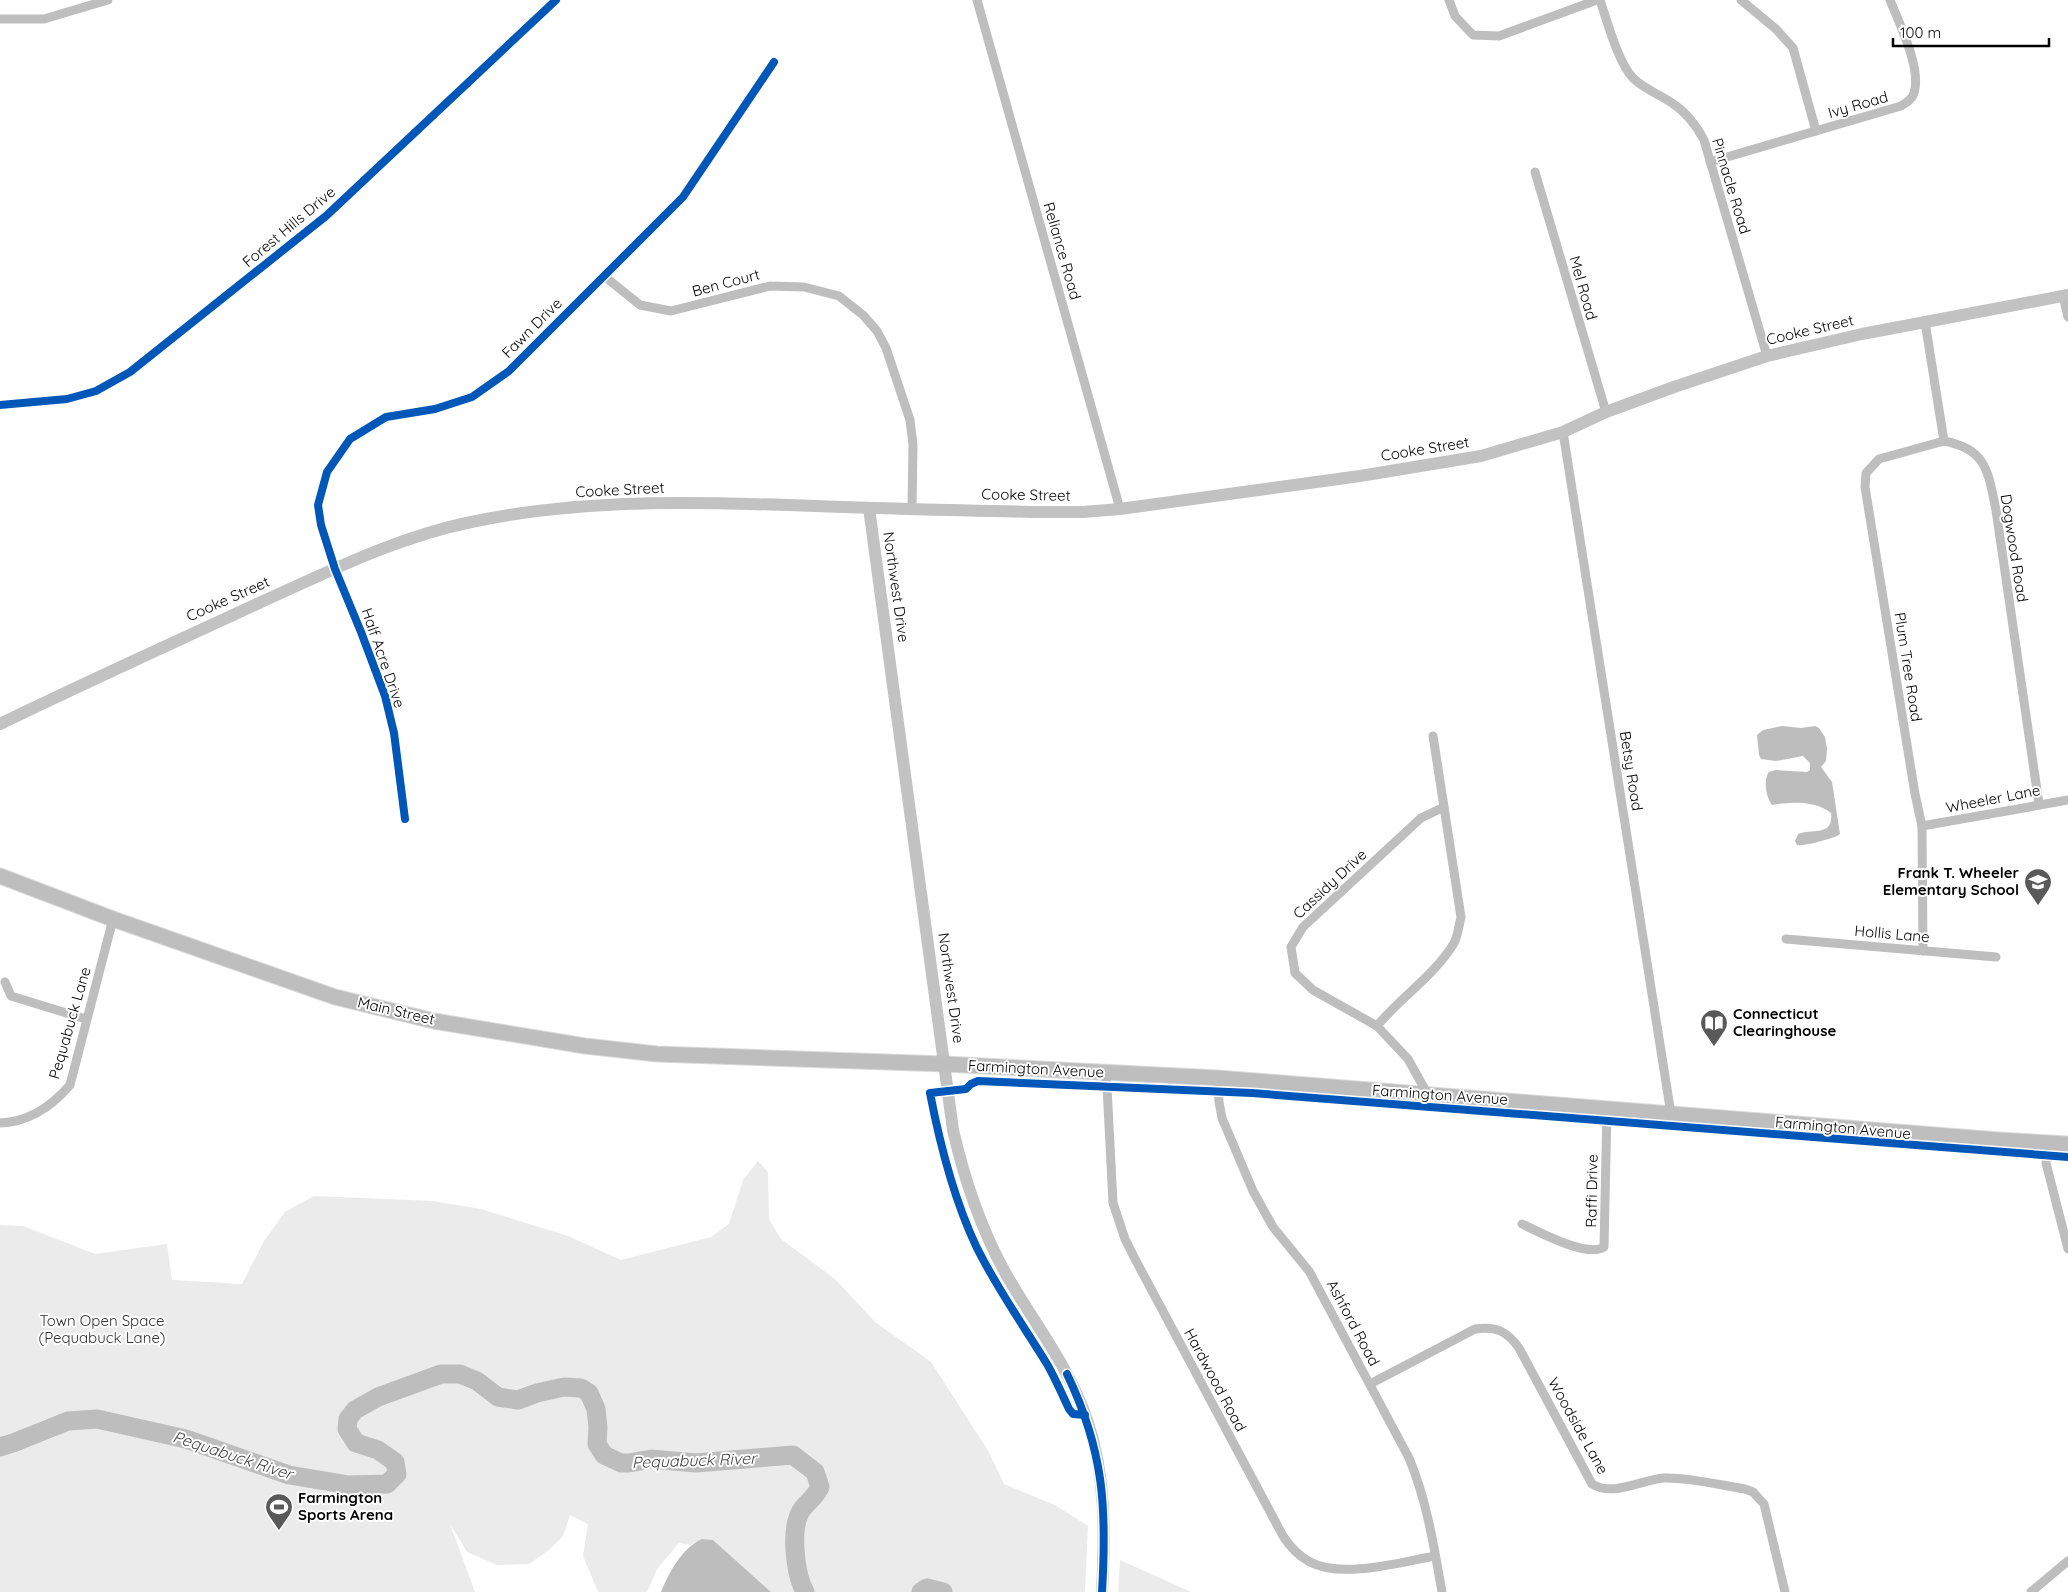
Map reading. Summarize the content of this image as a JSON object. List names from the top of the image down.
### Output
{
  "streets": {
    "highway": ["Main Street", "Farmington Avenue"],
    "main road": ["Cooke Street", "Northwest Drive"],
    "street": [
      "Ivy Road",
      "Pinnacle Road",
      "Forest Hills Drive",
      "Reliance Road",
      "Ben Court",
      "Mel Road",
      "Fawn Drive",
      "Dogwood Road",
      "Half Acre Drive",
      "Plum Tree Road",
      "Betsy Road",
      "Wheeler Lane",
      "Cassidy Drive",
      "Hollis Lane",
      "Pequabuck Lane",
      "Raffi Drive",
      "Ashford Road",
      "Hardwood Road",
      "Woodside Lane"
    ]
  },
  "crossings": [
    ["Ivy Road", "Pinnacle Road"],
    ["Pinnacle Road", "Cooke Street"],
    ["Reliance Road", "Cooke Street"],
    ["Ben Court", "Fawn Drive"],
    ["Ben Court", "Cooke Street"],
    ["Mel Road", "Cooke Street"],
    ["Fawn Drive", "Cooke Street"],
    ["Fawn Drive", "Half Acre Drive"],
    ["Cooke Street", "Northwest Drive"],
    ["Cooke Street", "Half Acre Drive"],
    ["Cooke Street", "Betsy Road"],
    ["Dogwood Road", "Plum Tree Road"],
    ["Dogwood Road", "Wheeler Lane"],
    ["Northwest Drive", "Farmington Avenue"],
    ["Plum Tree Road", "Wheeler Lane"],
    ["Plum Tree Road", "Hollis Lane"],
    ["Betsy Road", "Farmington Avenue"],
    ["Cassidy Drive", "Farmington Avenue"],
    ["Main Street", "Pequabuck Lane"],
    ["Main Street", "Farmington Avenue"],
    ["Farmington Avenue", "Raffi Drive"],
    ["Farmington Avenue", "Ashford Road"],
    ["Farmington Avenue", "Hardwood Road"],
    ["Ashford Road", "Hardwood Road"],
    ["Ashford Road", "Woodside Lane"]
  ],
  "water": ["Pequabuck River"],
  "parks": ["Town Open Space (Pequabuck Lane)"],
  "places": {
    "school or university": ["Frank T. Wheeler Elementary School"],
    "library": ["Connecticut Clearinghouse"],
    "sports": ["Farmington Sports Arena"]
  },
  "scale_bar": "100 m"
}
